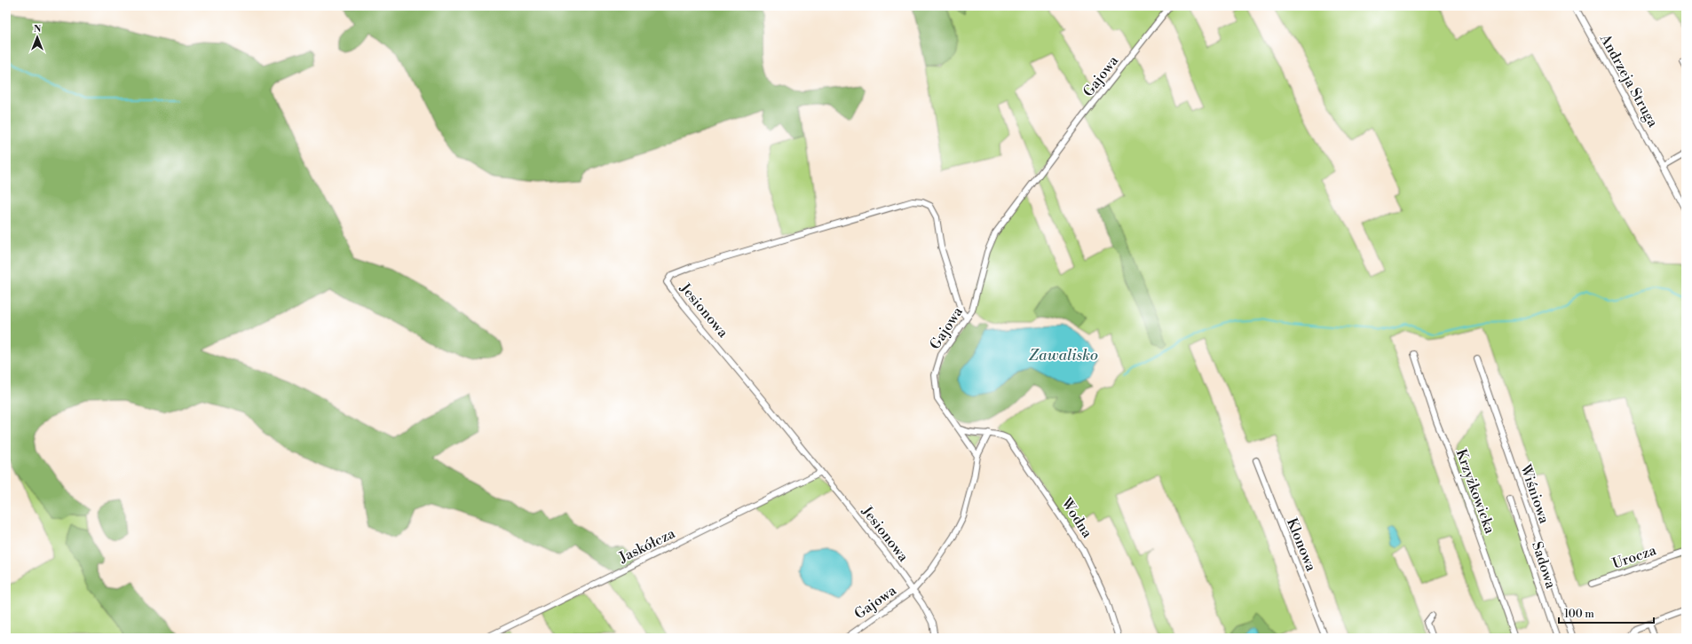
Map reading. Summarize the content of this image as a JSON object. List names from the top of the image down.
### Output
{
  "streets": {
    "street": [
      "Gajowa",
      "Andrzeja Struga",
      "Jesionowa",
      "Krzyżkowicka",
      "Wiśniowa",
      "Wodna",
      "Klonowa",
      "Jaskółcza",
      "Urocza",
      "Sadowa"
    ]
  },
  "crossings": [
    ["Gajowa", "Jesionowa"],
    ["Gajowa", "Wodna"],
    ["Jesionowa", "Jaskółcza"]
  ],
  "water": ["Zawalisko"],
  "scale_bar": "100 m",
  "north": "top"
}
